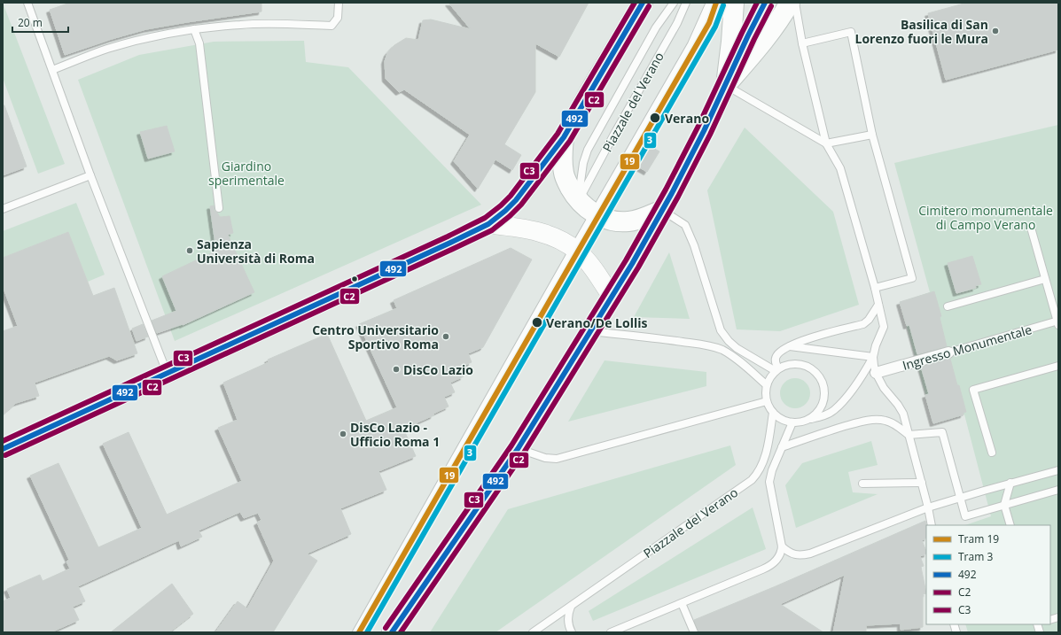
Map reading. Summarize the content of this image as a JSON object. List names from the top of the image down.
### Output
{
  "streets": {
    "street": ["Ingresso Monumentale"],
    "lane": ["Piazzale del Verano"]
  },
  "parks": ["Giardino sperimentale", "Cimitero monumentale di Campo Verano"],
  "places": [
    "Basilica di San Lorenzo fuori le Mura",
    "Verano",
    "Sapienza Università di Roma",
    "Verano/De Lollis",
    "Centro Universitario Sportivo Roma",
    "DisCo Lazio",
    "DisCo Lazio - Ufficio Roma 1"
  ],
  "lines": [
    "tram line 19",
    "transit line 492",
    "transit line C3",
    "tram line 3",
    "transit line C2"
  ],
  "legend": [
    "Tram 19",
    "Tram 3",
    "492",
    "C2",
    "C3"
  ],
  "scale_bar": "20 m"
}
